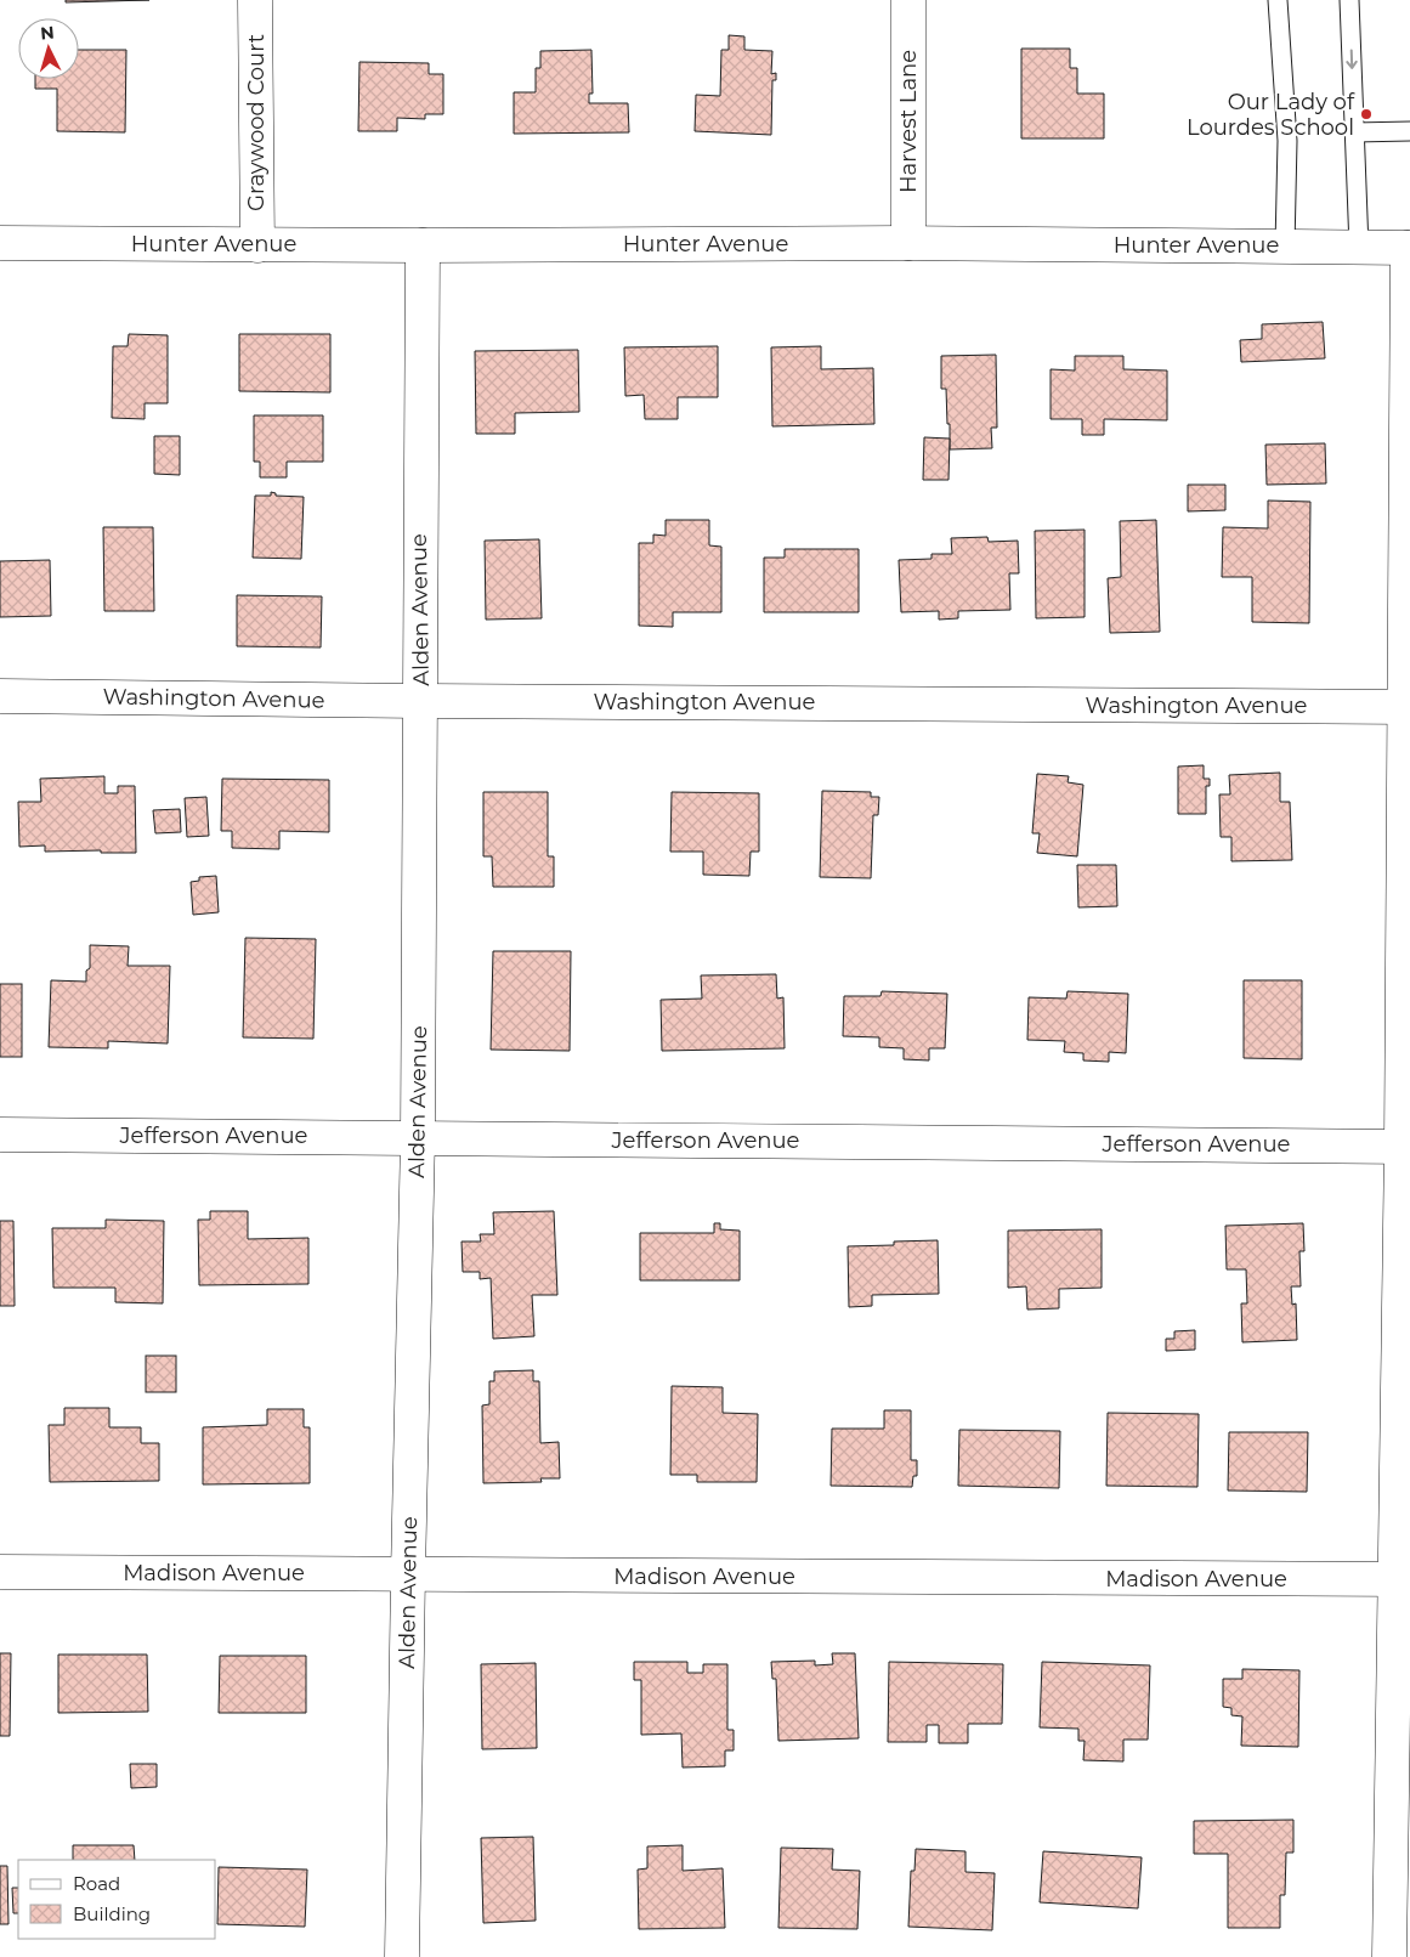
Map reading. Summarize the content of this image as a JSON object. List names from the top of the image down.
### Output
{
  "streets": {
    "street": [
      "Harvest Lane",
      "Graywood Court",
      "Hunter Avenue",
      "Alden Avenue",
      "Washington Avenue",
      "Jefferson Avenue",
      "Madison Avenue"
    ]
  },
  "crossings": [
    ["Harvest Lane", "Hunter Avenue"],
    ["Graywood Court", "Hunter Avenue"],
    ["Hunter Avenue", "Alden Avenue"],
    ["Alden Avenue", "Washington Avenue"],
    ["Alden Avenue", "Jefferson Avenue"],
    ["Alden Avenue", "Madison Avenue"]
  ],
  "places": ["Our Lady of Lourdes School"],
  "legend": ["Road", "Building"],
  "north": "top"
}
